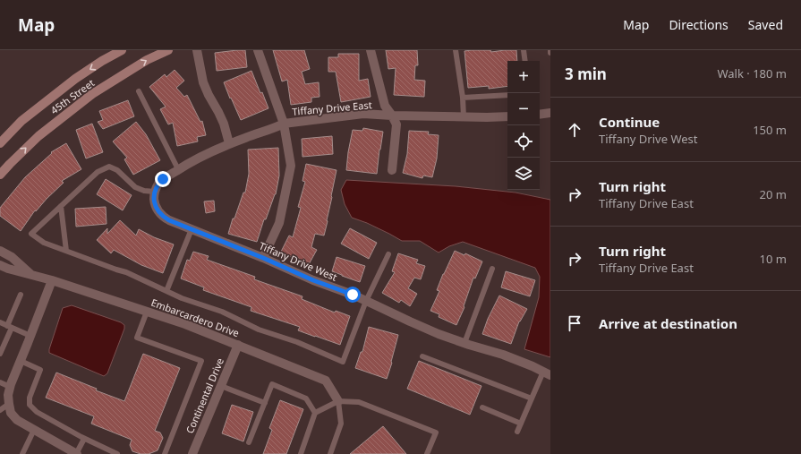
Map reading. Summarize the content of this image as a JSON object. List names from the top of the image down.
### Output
{
  "streets": {
    "main road": ["45th Street"],
    "street": [
      "Tiffany Drive East",
      "Tiffany Drive West",
      "Embarcardero Drive",
      "Continental Drive"
    ]
  },
  "crossings": [
    ["Tiffany Drive East", "Tiffany Drive West"],
    ["Embarcardero Drive", "Continental Drive"]
  ],
  "page": {
    "header": "Map",
    "nav": ["Map", "Directions", "Saved"],
    "heading": ["3 min", "Walk · 180 m"],
    "map_buttons": ["+", "−"],
    "list": [
      ["Continue", "Tiffany Drive West", "150 m"],
      ["Turn right", "Tiffany Drive East", "20 m"],
      ["Turn right", "Tiffany Drive East", "10 m"],
      "Arrive at destination"
    ]
  }
}
